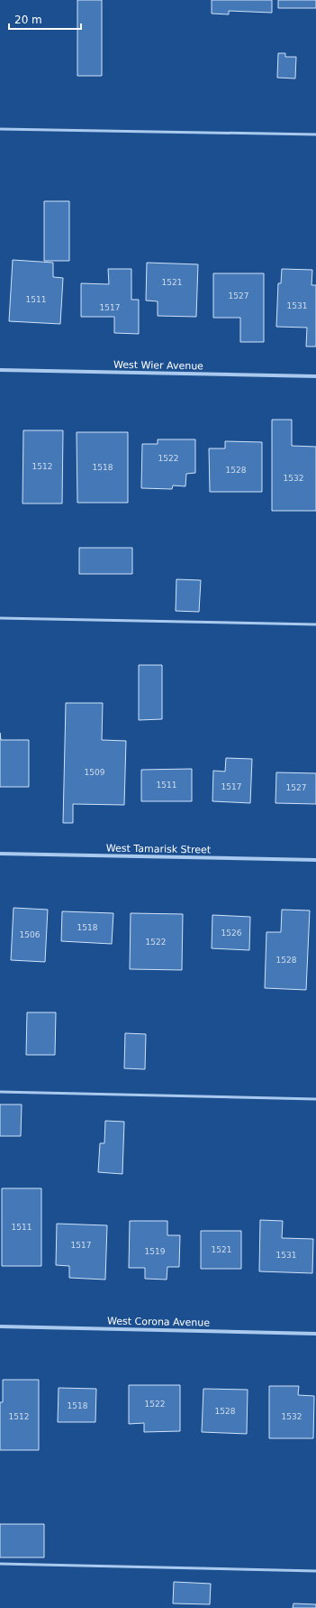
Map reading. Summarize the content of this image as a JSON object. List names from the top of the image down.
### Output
{
  "streets": {
    "street": ["West Wier Avenue", "West Tamarisk Street", "West Corona Avenue"]
  },
  "house_numbers": [
    "1521",
    "1527",
    "1511",
    "1531",
    "1517",
    "1522",
    "1512",
    "1518",
    "1528",
    "1532",
    "1509",
    "1511",
    "1517",
    "1527",
    "1518",
    "1526",
    "1506",
    "1522",
    "1528",
    "1511",
    "1517",
    "1521",
    "1519",
    "1531",
    "1522",
    "1518",
    "1528",
    "1512",
    "1532"
  ],
  "scale_bar": "20 m"
}
